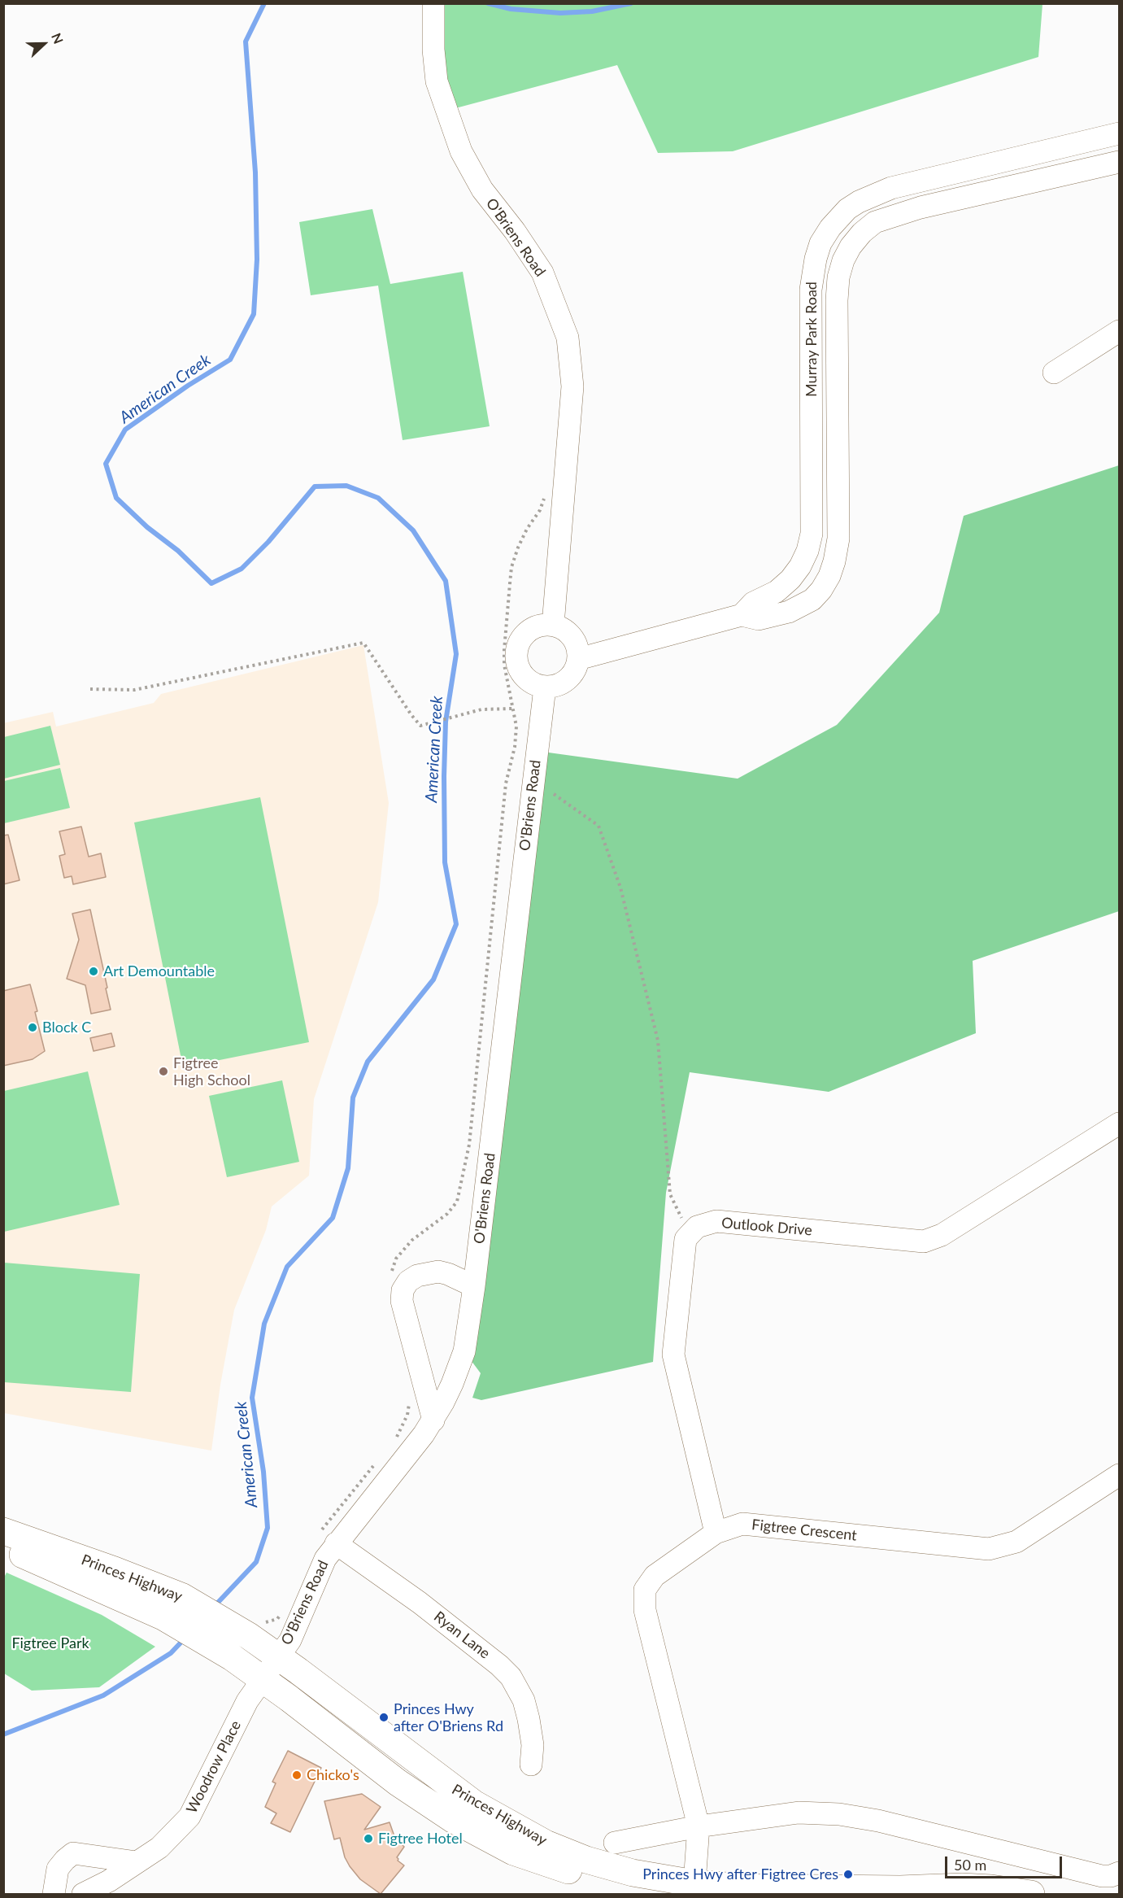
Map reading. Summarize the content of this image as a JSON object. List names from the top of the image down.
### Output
{
  "streets": {
    "main road": ["Princes Highway"],
    "street": [
      "O'Briens Road",
      "Murray Park Road",
      "Outlook Drive",
      "Figtree Crescent",
      "Ryan Lane",
      "Woodrow Place"
    ]
  },
  "crossings": [
    ["O'Briens Road", "Murray Park Road"],
    ["O'Briens Road", "Princes Highway"],
    ["O'Briens Road", "Ryan Lane"],
    ["O'Briens Road", "Woodrow Place"],
    ["Figtree Crescent", "Princes Highway"],
    ["Princes Highway", "Woodrow Place"]
  ],
  "water": ["American Creek"],
  "parks": ["Figtree Park"],
  "places": [
    "Art Demountable",
    "Block C",
    "Figtree High School",
    "Princes Hwy after O'Briens Rd",
    "Chicko's",
    "Figtree Hotel",
    "Princes Hwy after Figtree Cres"
  ],
  "scale_bar": "50 m",
  "north": "right"
}
